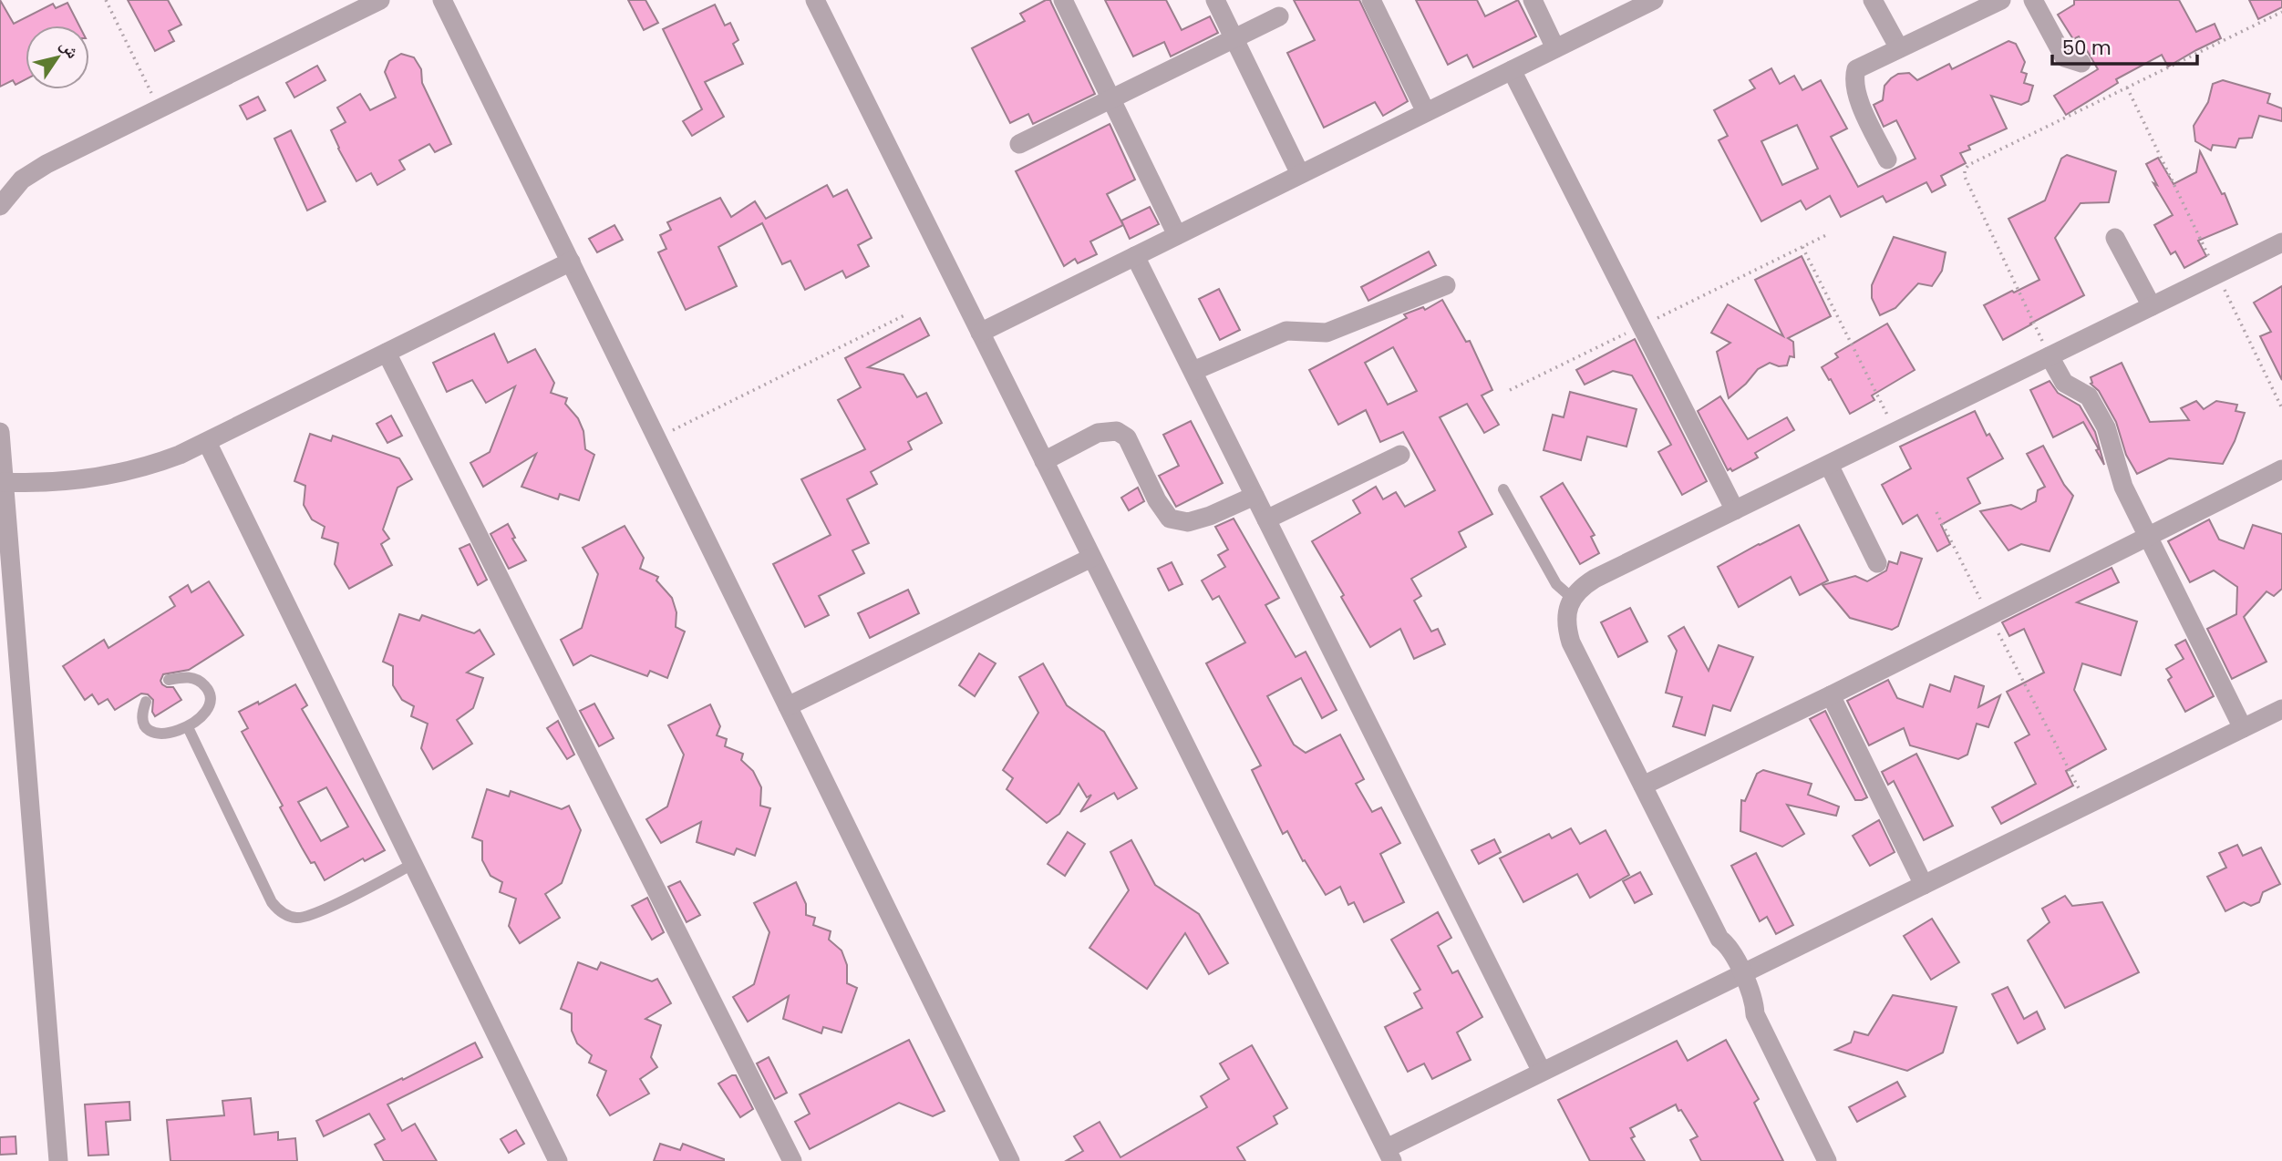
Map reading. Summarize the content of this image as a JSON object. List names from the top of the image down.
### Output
{
  "scale_bar": "50 m",
  "north": "top right"
}
